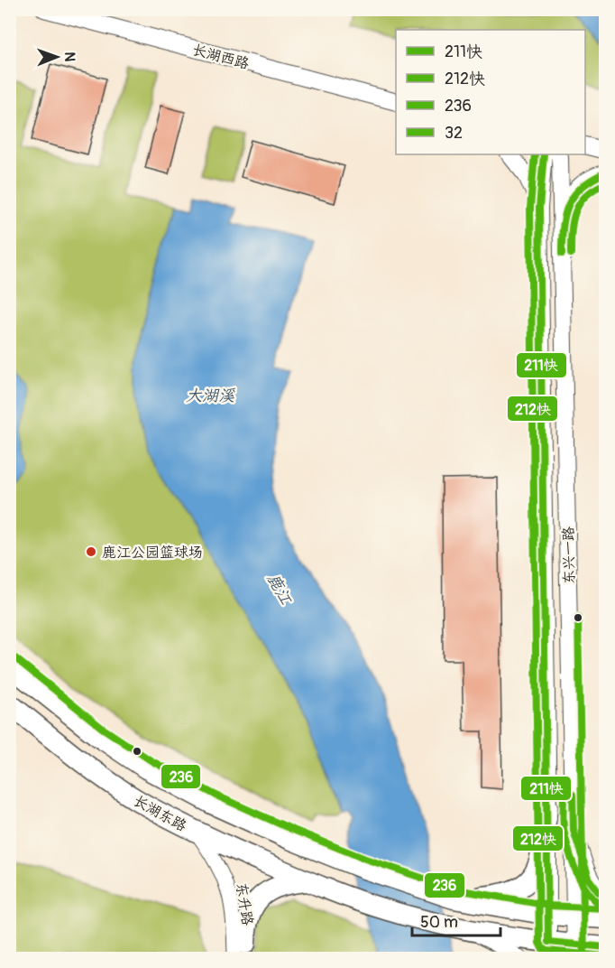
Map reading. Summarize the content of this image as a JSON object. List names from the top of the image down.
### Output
{
  "streets": {
    "main road": ["长湖东路"],
    "street": ["长湖西路", "东兴一路", "东升路"]
  },
  "crossings": [
    ["长湖东路", "东升路"]
  ],
  "water": ["大湖溪", "鹿江"],
  "places": ["鹿江公园篮球场"],
  "lines": [
    "transit line 211快",
    "transit line 212快",
    "transit line 32",
    "transit line 236"
  ],
  "legend": [
    "211快",
    "212快",
    "236",
    "32"
  ],
  "scale_bar": "50 m",
  "north": "right"
}
